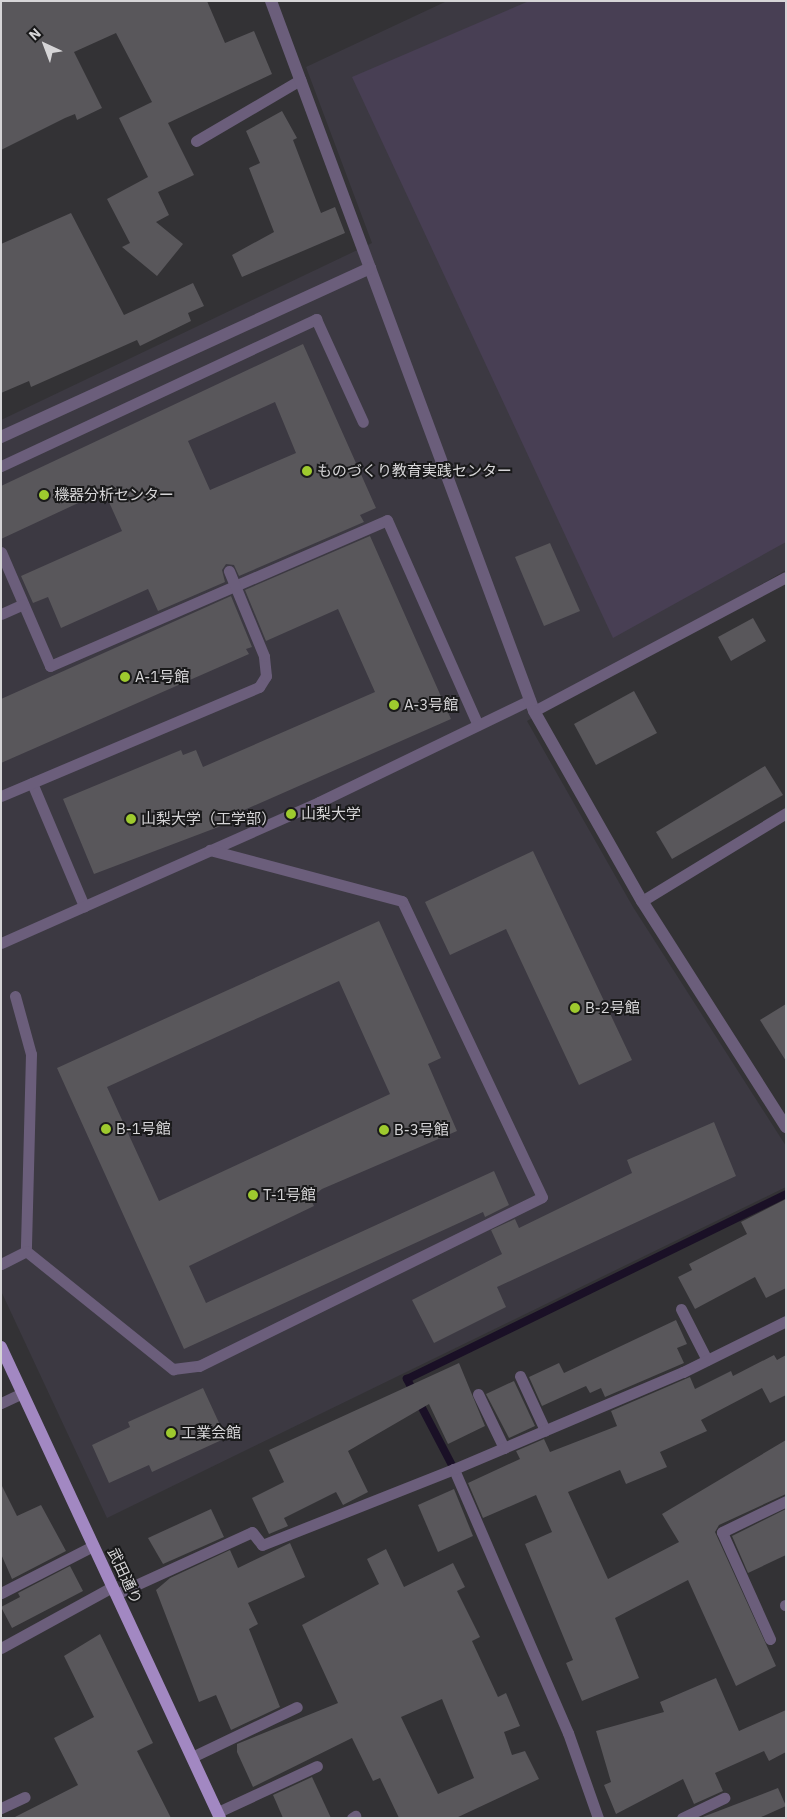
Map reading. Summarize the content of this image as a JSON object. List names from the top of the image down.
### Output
{
  "streets": {
    "main road": ["武田通り"]
  },
  "places": [
    "ものづくり教育実践センター",
    "機器分析センター",
    "A-1号館",
    "A-3号館",
    "山梨大学",
    "山梨大学（工学部）",
    "B-2号館",
    "B-1号館",
    "B-3号館",
    "T-1号館",
    "工業会館"
  ],
  "north": "top left"
}
